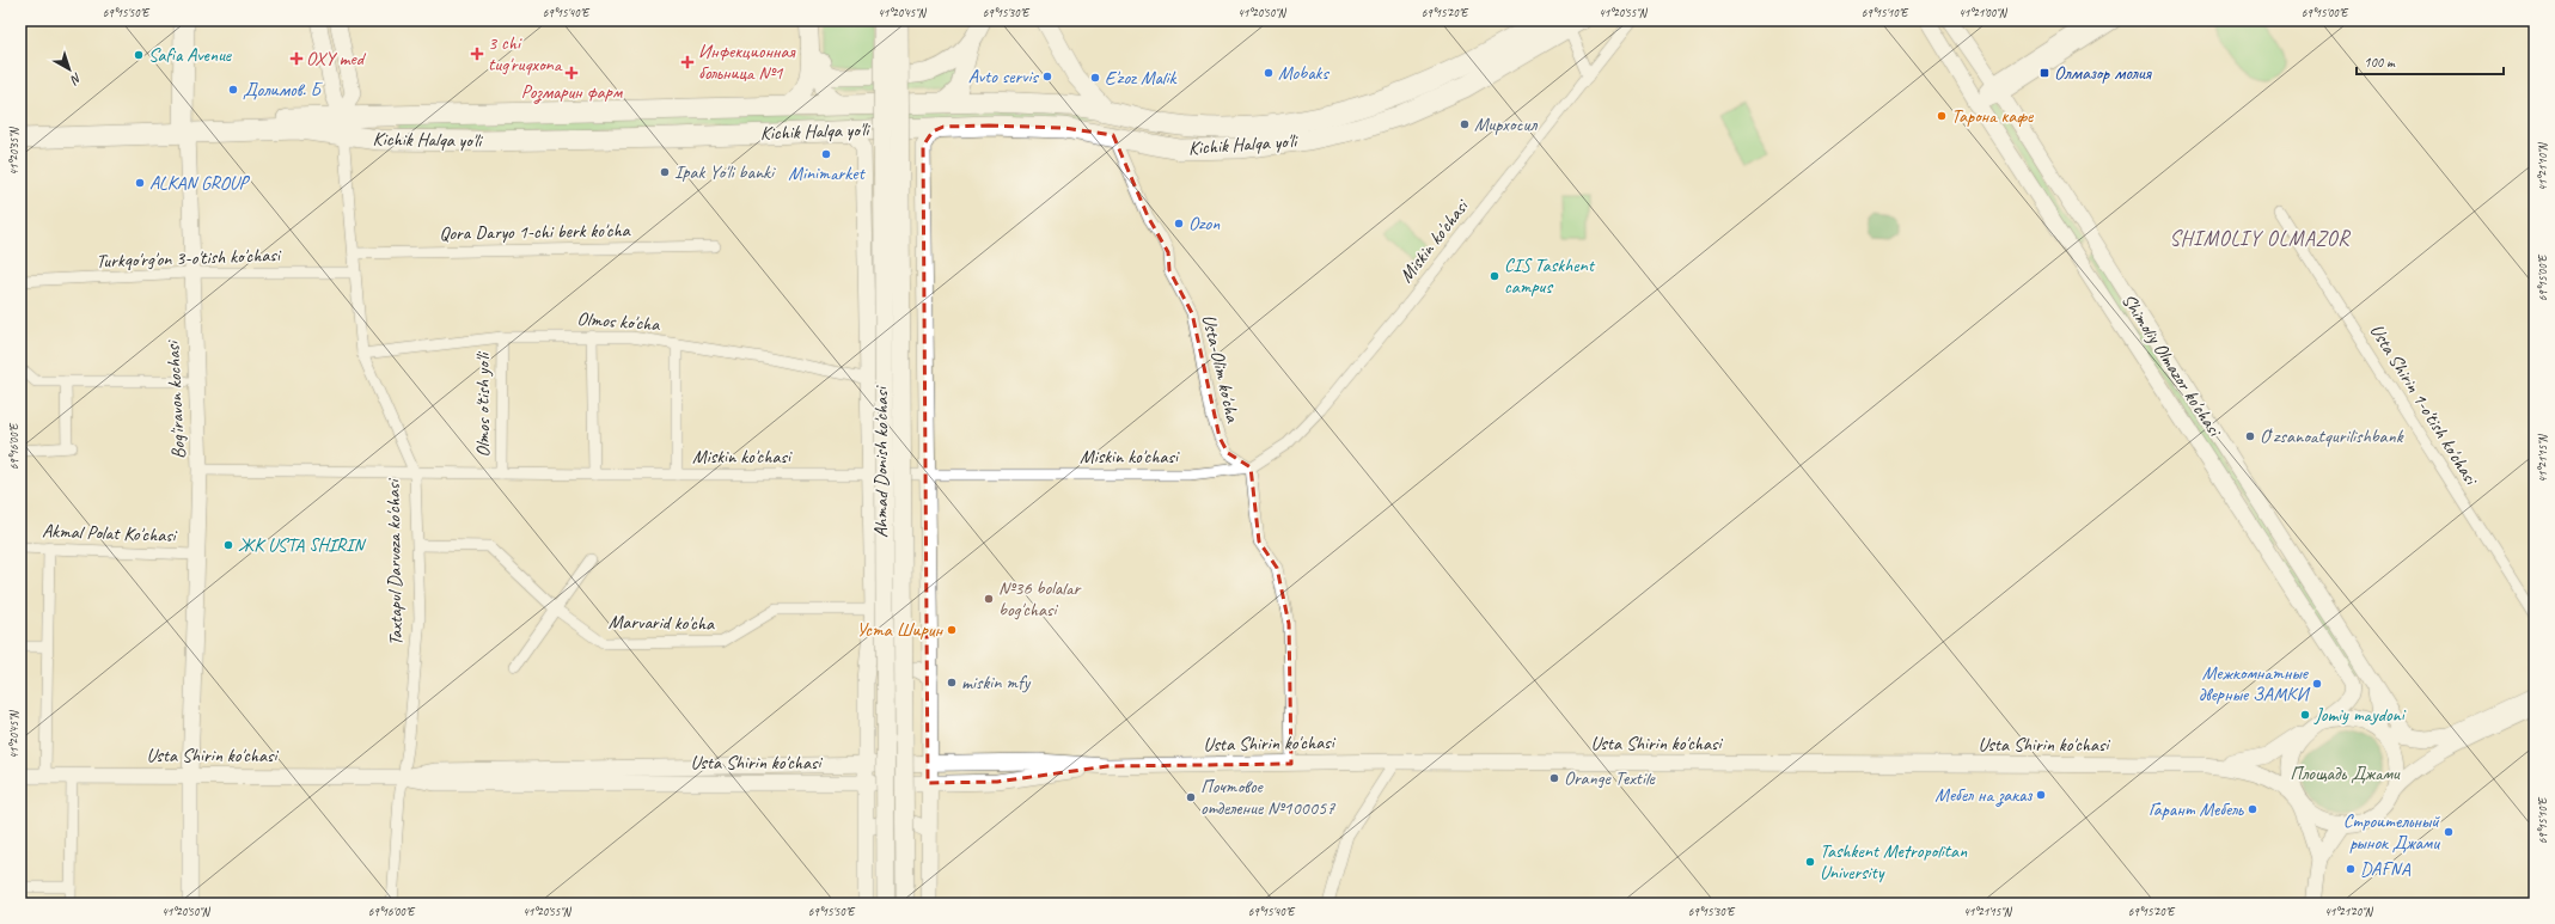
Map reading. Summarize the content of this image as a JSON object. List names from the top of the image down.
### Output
{
  "streets": {
    "highway": ["Kichik Halqa yo'li"],
    "main road": [
      "Shimoliy Olmazor ko'chasi",
      "Bog'iravon kochasi",
      "Ahmad Donish ko'chasi",
      "Taxtapul Darvoza ko'chasi",
      "Usta Shirin ko'chasi"
    ],
    "street": [
      "Qora Daryo 1-chi berk ko'cha",
      "Miskin ko'chasi",
      "Turkqo'rg'on 3-o'tish ko'chasi",
      "Olmos ko'cha",
      "Usta-Olim ko'cha",
      "Usta Shirin 1-o'tish ko'chasi",
      "Olmos o'tish yo'li",
      "Akmal Polat Ko'chasi",
      "Marvarid ko'cha"
    ]
  },
  "crossings": [
    ["Kichik Halqa yo'li", "Usta-Olim ko'cha"],
    ["Kichik Halqa yo'li", "Bog'iravon kochasi"],
    ["Kichik Halqa yo'li", "Ahmad Donish ko'chasi"],
    ["Kichik Halqa yo'li", "Taxtapul Darvoza ko'chasi"],
    ["Qora Daryo 1-chi berk ko'cha", "Taxtapul Darvoza ko'chasi"],
    ["Miskin ko'chasi", "Usta-Olim ko'cha"],
    ["Miskin ko'chasi", "Bog'iravon kochasi"],
    ["Miskin ko'chasi", "Olmos o'tish yo'li"],
    ["Miskin ko'chasi", "Ahmad Donish ko'chasi"],
    ["Miskin ko'chasi", "Taxtapul Darvoza ko'chasi"],
    ["Turkqo'rg'on 3-o'tish ko'chasi", "Bog'iravon kochasi"],
    ["Turkqo'rg'on 3-o'tish ko'chasi", "Taxtapul Darvoza ko'chasi"],
    ["Olmos ko'cha", "Olmos o'tish yo'li"],
    ["Olmos ko'cha", "Ahmad Donish ko'chasi"],
    ["Olmos ko'cha", "Taxtapul Darvoza ko'chasi"],
    ["Shimoliy Olmazor ko'chasi", "Usta Shirin ko'chasi"],
    ["Ahmad Donish ko'chasi", "Marvarid ko'cha"],
    ["Ahmad Donish ko'chasi", "Usta Shirin ko'chasi"],
    ["Taxtapul Darvoza ko'chasi", "Marvarid ko'cha"],
    ["Taxtapul Darvoza ko'chasi", "Usta Shirin ko'chasi"]
  ],
  "districts": ["SHIMOLIY OLMAZOR"],
  "parks": ["Площадь Джами"],
  "places": {
    "health": [
      "3 chi tug'ruqxona",
      "OXY med",
      "Инфекционная больница №1",
      "Розмарин фарм"
    ],
    "other": [
      "Safia Avenue",
      "Mobaks",
      "Avto servis",
      "E'zoz Malik",
      "Долимов. Б",
      "Тарона кафе",
      "Мирхосил",
      "Minimarket",
      "Ipak Yo'li banki",
      "ALKAN GROUP",
      "Ozon",
      "CIS Taskhent campus",
      "Oʻzsanoatqurilishbank",
      "ЖК USTA SHIRIN",
      "№36 bolalar bog'chasi",
      "Уста Ширин",
      "miskin mfy",
      "Межкомнатные дверные ЗАМКИ",
      "Jomiy maydoni",
      "Orange Textile",
      "Мебел на заказ",
      "Почтовое отделение №100057",
      "Гарант Мебель",
      "Строительный рынок Джами",
      "Tashkent Metropolitan University",
      "DAFNA"
    ],
    "transit": ["Олмазор молия"]
  },
  "scale_bar": "100 m",
  "north": "bottom right",
  "coordinates": [
    "69°15'50\"E",
    "69°15'40\"E",
    "41°20'45\"N",
    "69°15'30\"E",
    "41°20'50\"N",
    "69°15'20\"E",
    "41°20'55\"N",
    "69°15'10\"E",
    "41°21'00\"N",
    "69°15'00\"E",
    "41°20'35\"N",
    "41°21'10\"N",
    "69°16'00\"E",
    "41°21'15\"N",
    "41°21'20\"N"
  ]
}
